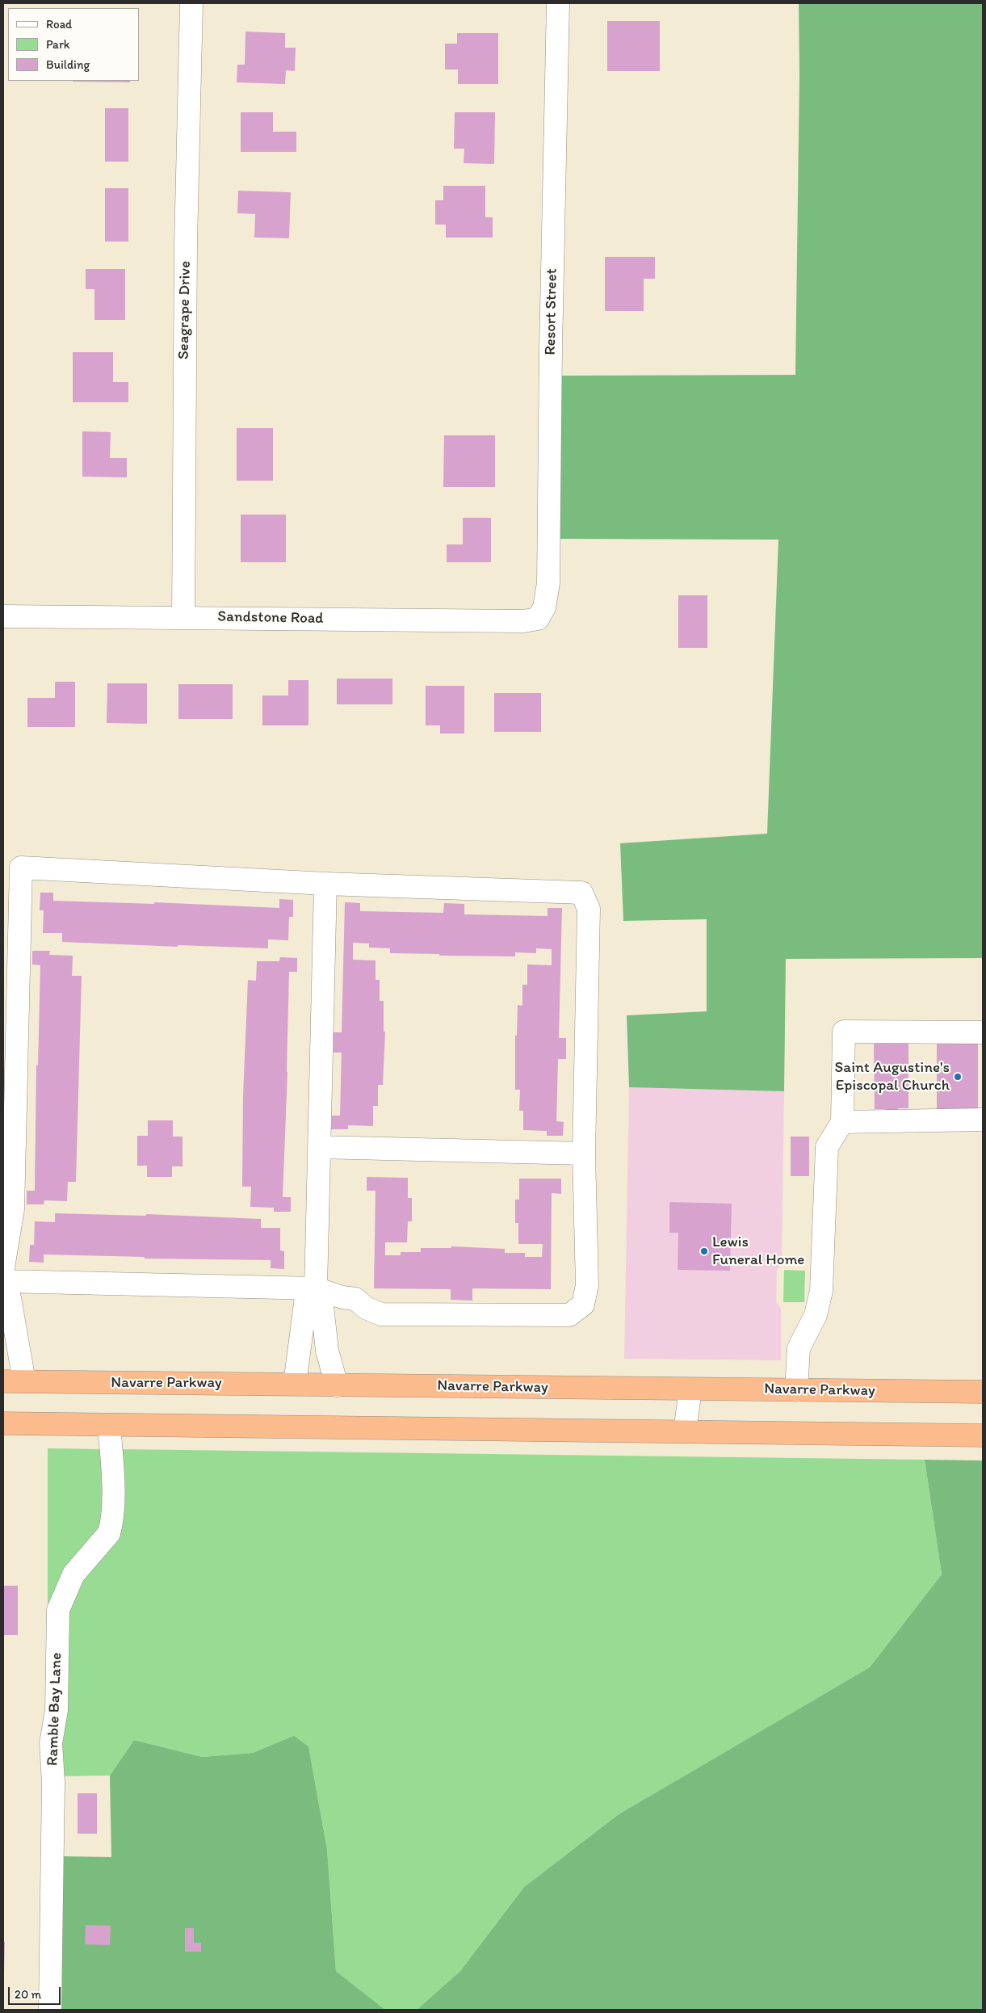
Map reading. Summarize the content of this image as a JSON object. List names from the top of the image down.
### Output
{
  "streets": {
    "highway": ["Navarre Parkway"],
    "street": [
      "Seagrape Drive",
      "Resort Street",
      "Sandstone Road",
      "Ramble Bay Lane"
    ]
  },
  "crossings": [
    ["Seagrape Drive", "Sandstone Road"],
    ["Resort Street", "Sandstone Road"]
  ],
  "places": ["Saint Augustine's Episcopal Church", "Lewis Funeral Home"],
  "legend": ["Road", "Park", "Building"],
  "scale_bar": "20 m"
}
